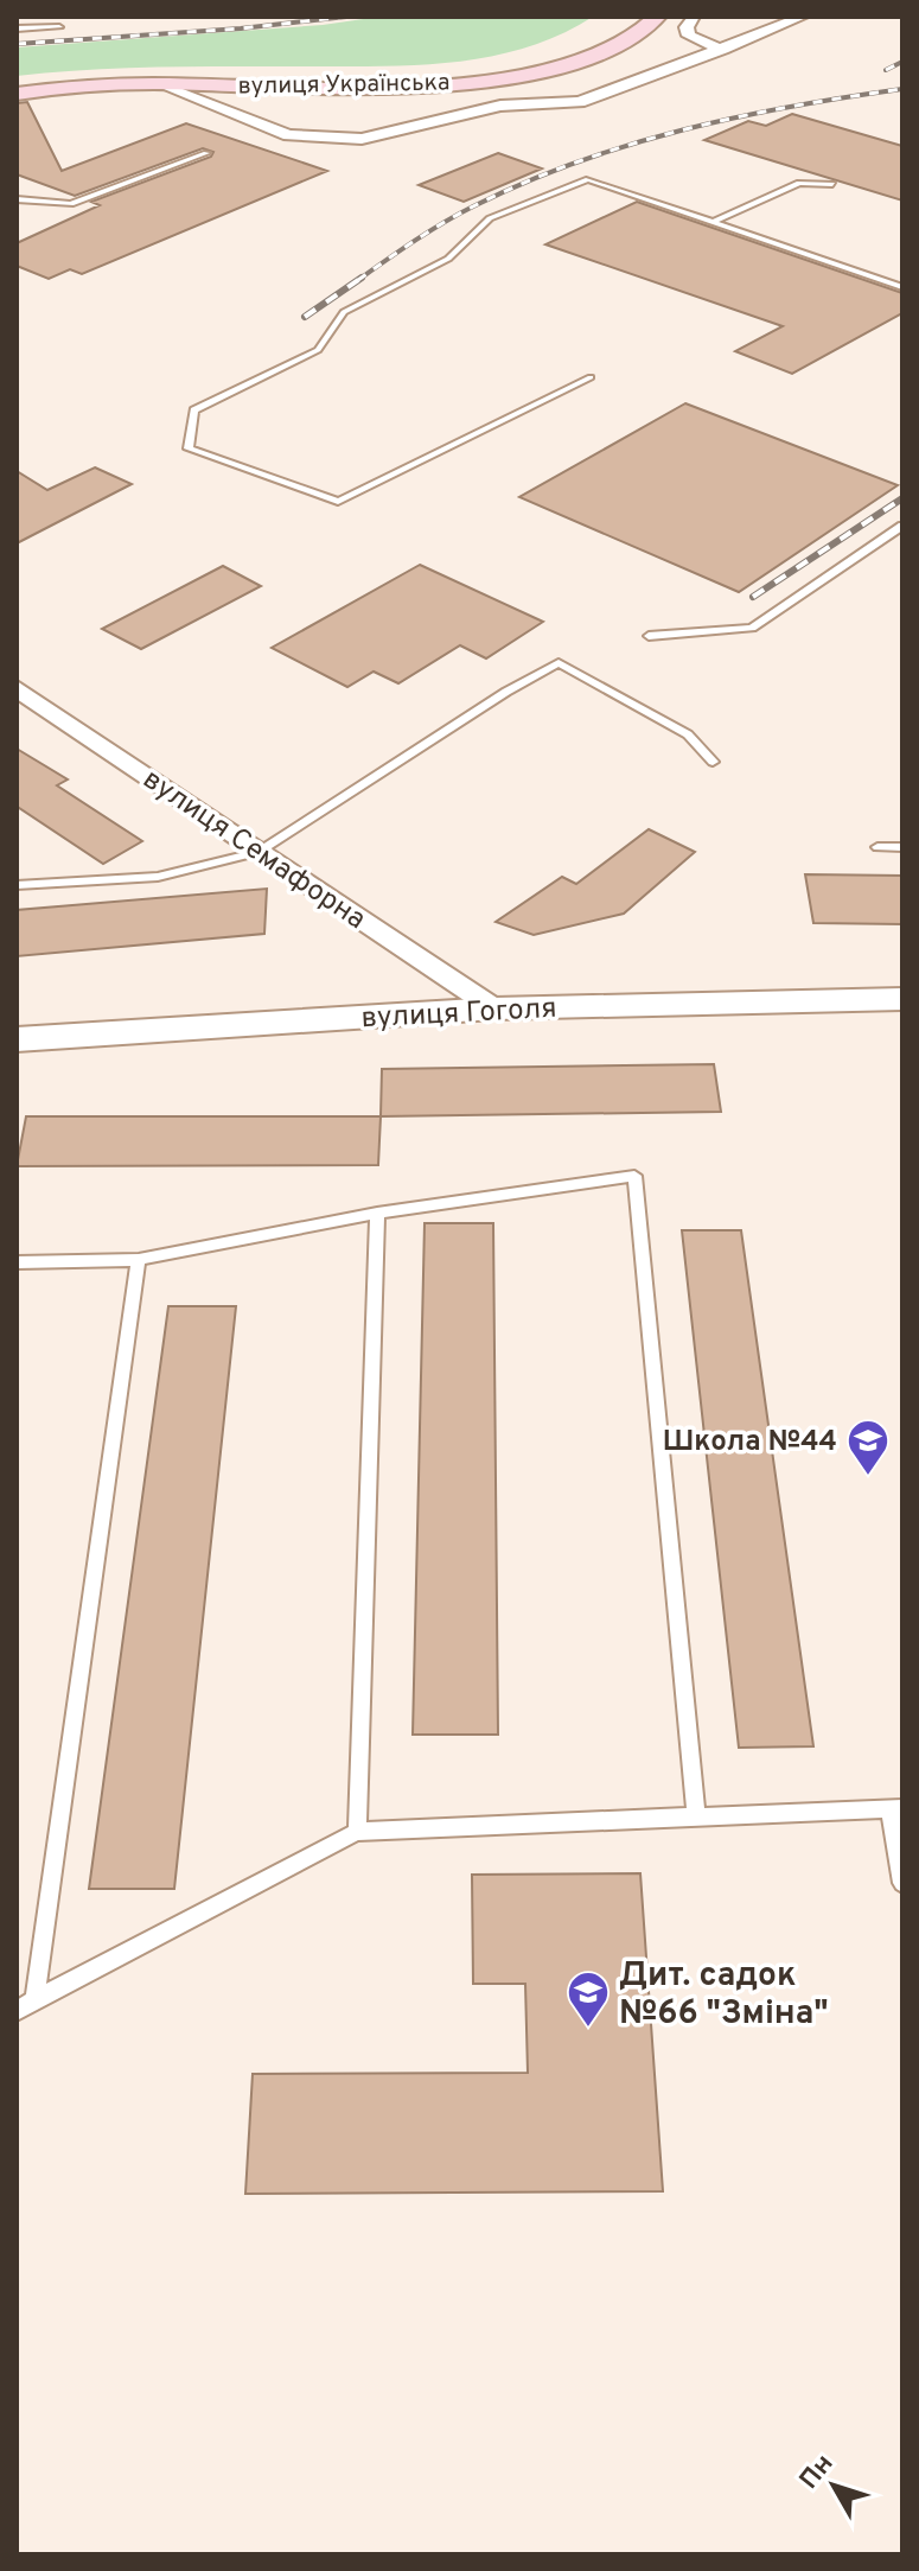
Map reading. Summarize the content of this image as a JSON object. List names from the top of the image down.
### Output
{
  "streets": {
    "main road": ["вулиця Українська"],
    "street": ["вулиця Семафорна", "вулиця Гоголя"]
  },
  "crossings": [
    ["вулиця Семафорна", "вулиця Гоголя"]
  ],
  "places": {
    "school or university": ["Школа №44", "Дит. садок №66 \"Зміна\""]
  },
  "north": "top left"
}
